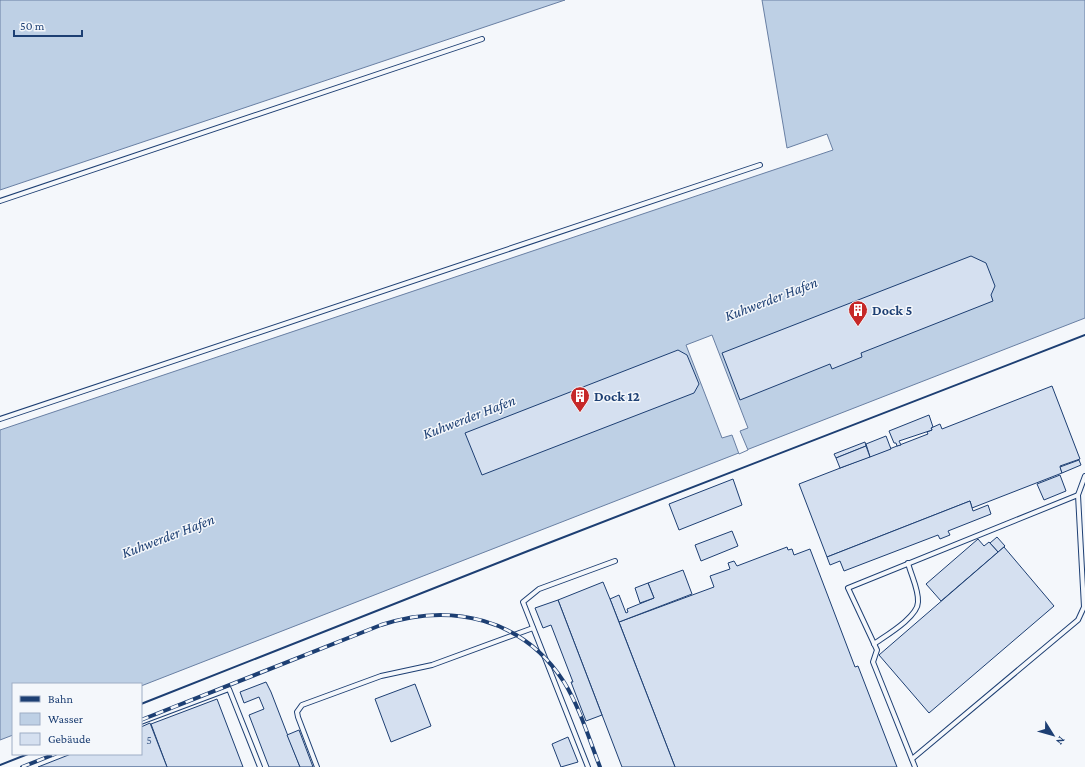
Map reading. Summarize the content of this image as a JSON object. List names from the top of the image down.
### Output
{
  "water": ["Kuhwerder Hafen"],
  "places": {
    "building": ["Dock 5", "Dock 12"]
  },
  "house_numbers": ["5"],
  "legend": ["Bahn", "Wasser", "Gebäude"],
  "scale_bar": "50 m",
  "north": "bottom right"
}
